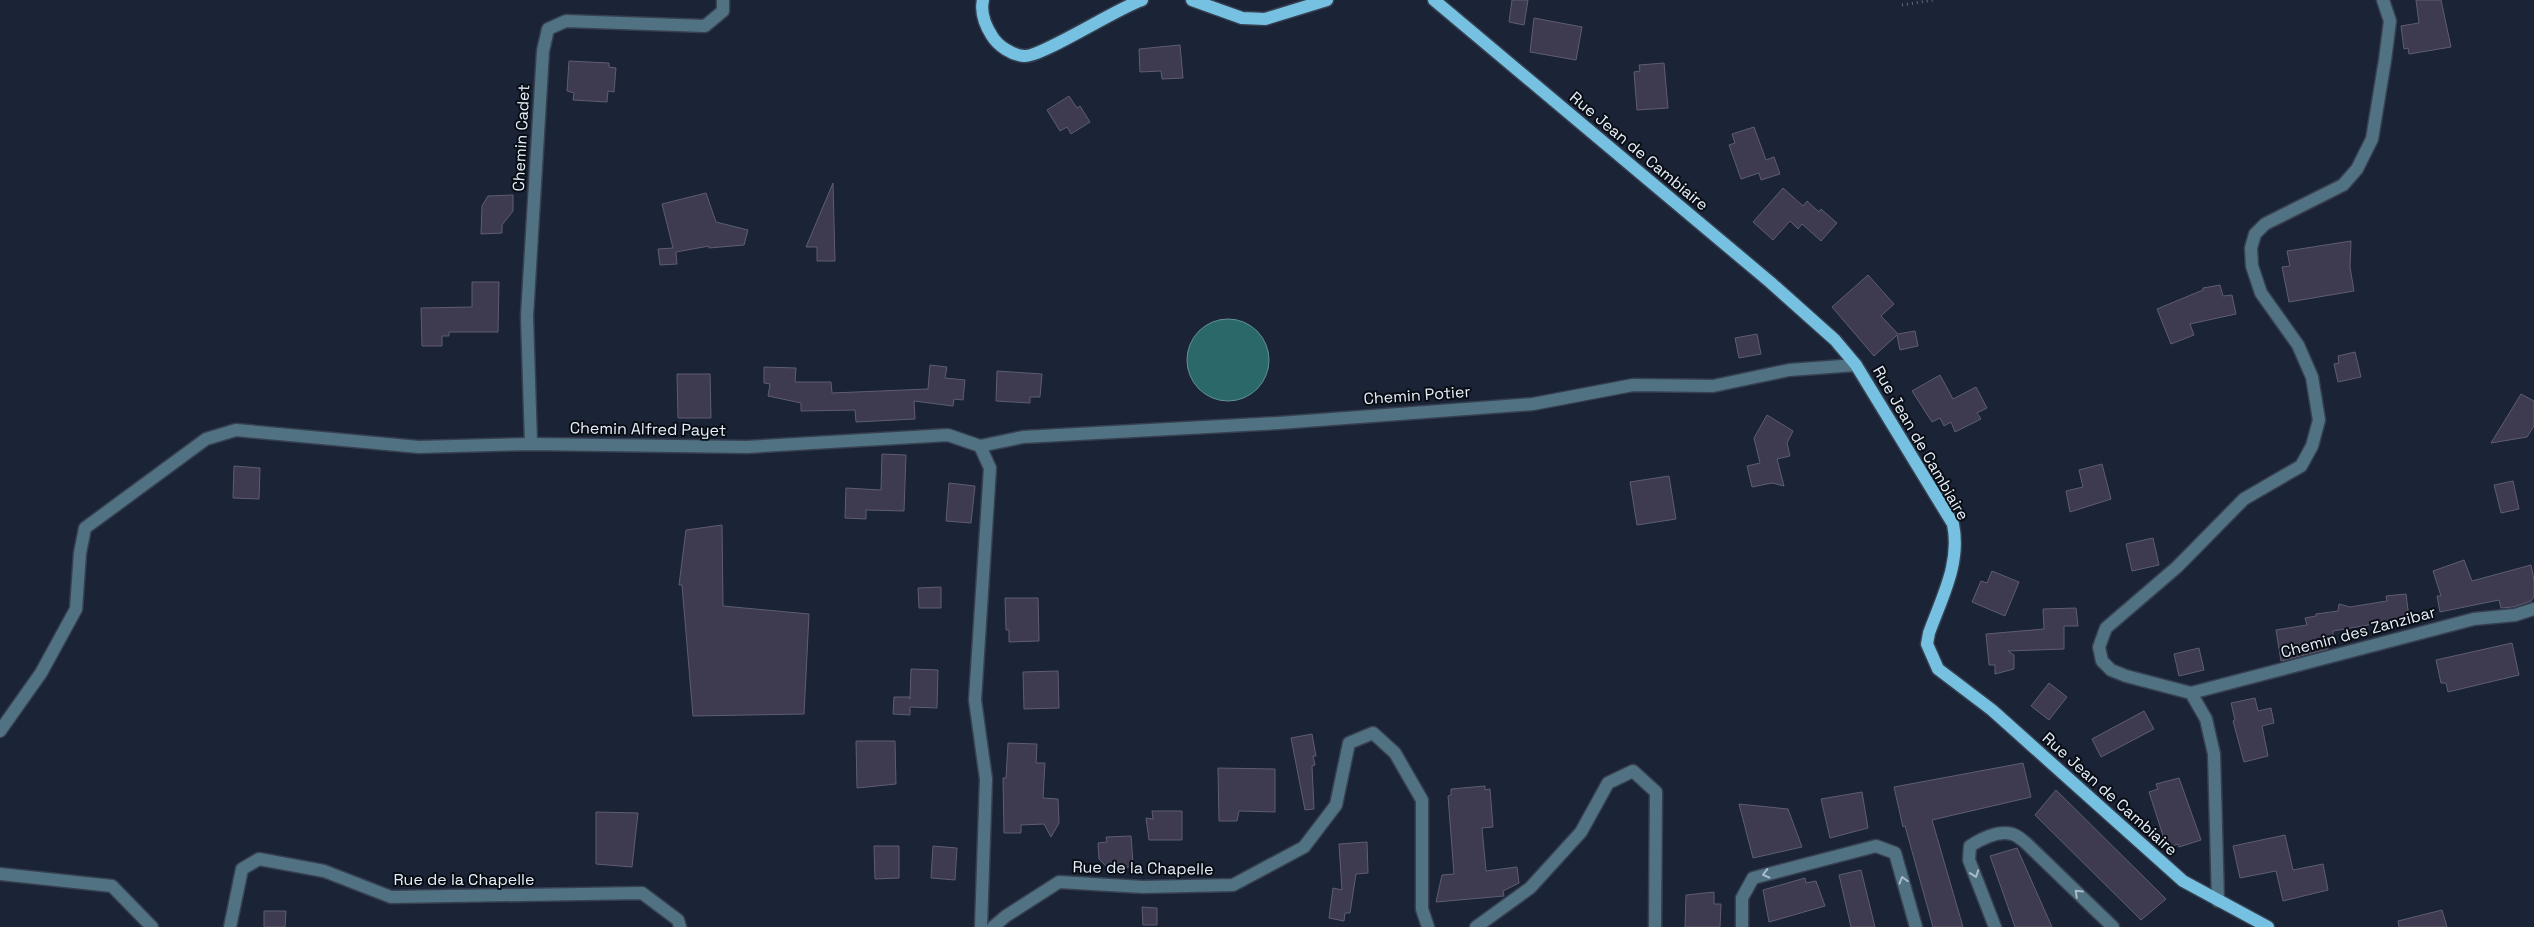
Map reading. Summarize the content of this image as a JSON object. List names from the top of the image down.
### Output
{
  "streets": {
    "main road": ["Rue Jean de Cambiaire"],
    "street": [
      "Chemin Cadet",
      "Chemin Potier",
      "Chemin Alfred Payet",
      "Chemin des Zanzibar",
      "Rue de la Chapelle"
    ]
  },
  "crossings": [
    ["Chemin Cadet", "Chemin Alfred Payet"],
    ["Rue Jean de Cambiaire", "Chemin Potier"],
    ["Chemin Potier", "Chemin Alfred Payet"]
  ]
}
